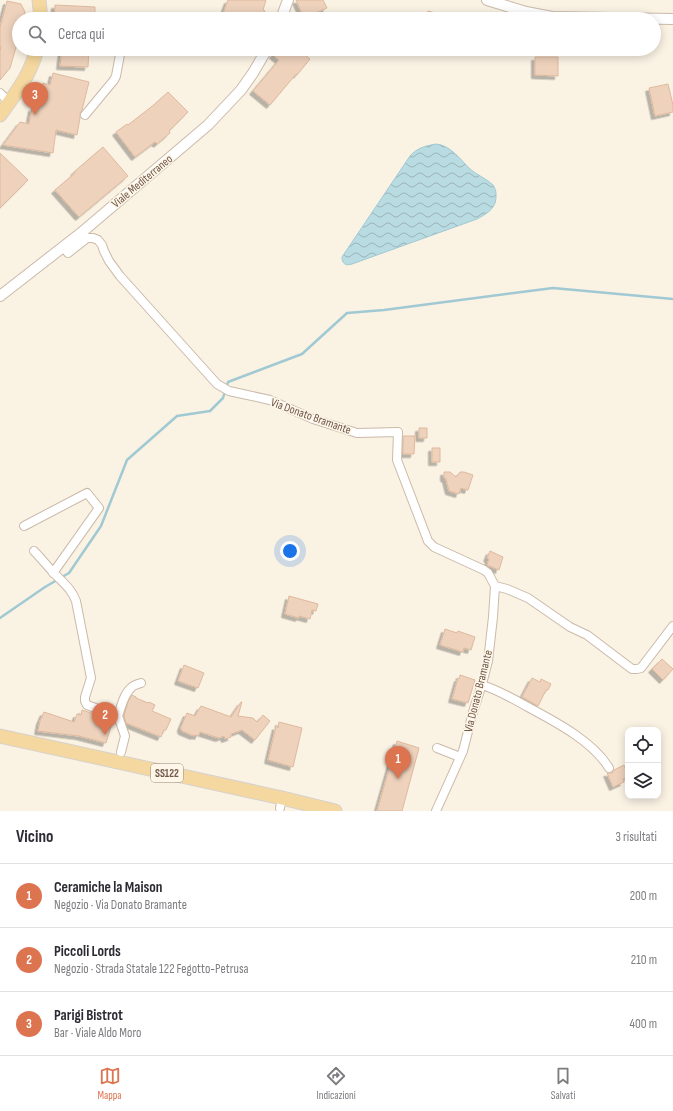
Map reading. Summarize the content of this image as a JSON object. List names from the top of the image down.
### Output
{
  "streets": {
    "main road": ["SS122"],
    "street": ["Viale Mediterraneo", "Via Donato Bramante"]
  },
  "crossings": [
    ["Viale Mediterraneo", "Via Donato Bramante"]
  ],
  "page": {
    "search": "Cerca qui",
    "pins": ["3", "2", "1"],
    "heading": ["Vicino", "3 risultati"],
    "list": [
      {
        "mark": "1",
        "name": "Ceramiche la Maison",
        "note": "Negozio · Via Donato Bramante",
        "value": "200 m"
      },
      {
        "mark": "2",
        "name": "Piccoli Lords",
        "note": "Negozio · Strada Statale 122 Fegotto-Petrusa",
        "value": "210 m"
      },
      {
        "mark": "3",
        "name": "Parigi Bistrot",
        "note": "Bar · Viale Aldo Moro",
        "value": "400 m"
      }
    ],
    "nav": ["Mappa", "Indicazioni", "Salvati"]
  }
}
